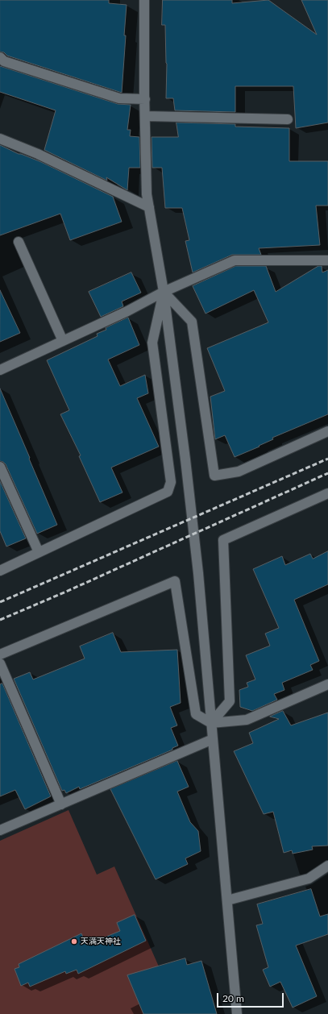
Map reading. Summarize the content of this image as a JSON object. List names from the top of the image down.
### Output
{
  "places": ["天満天神社"],
  "scale_bar": "20 m"
}
